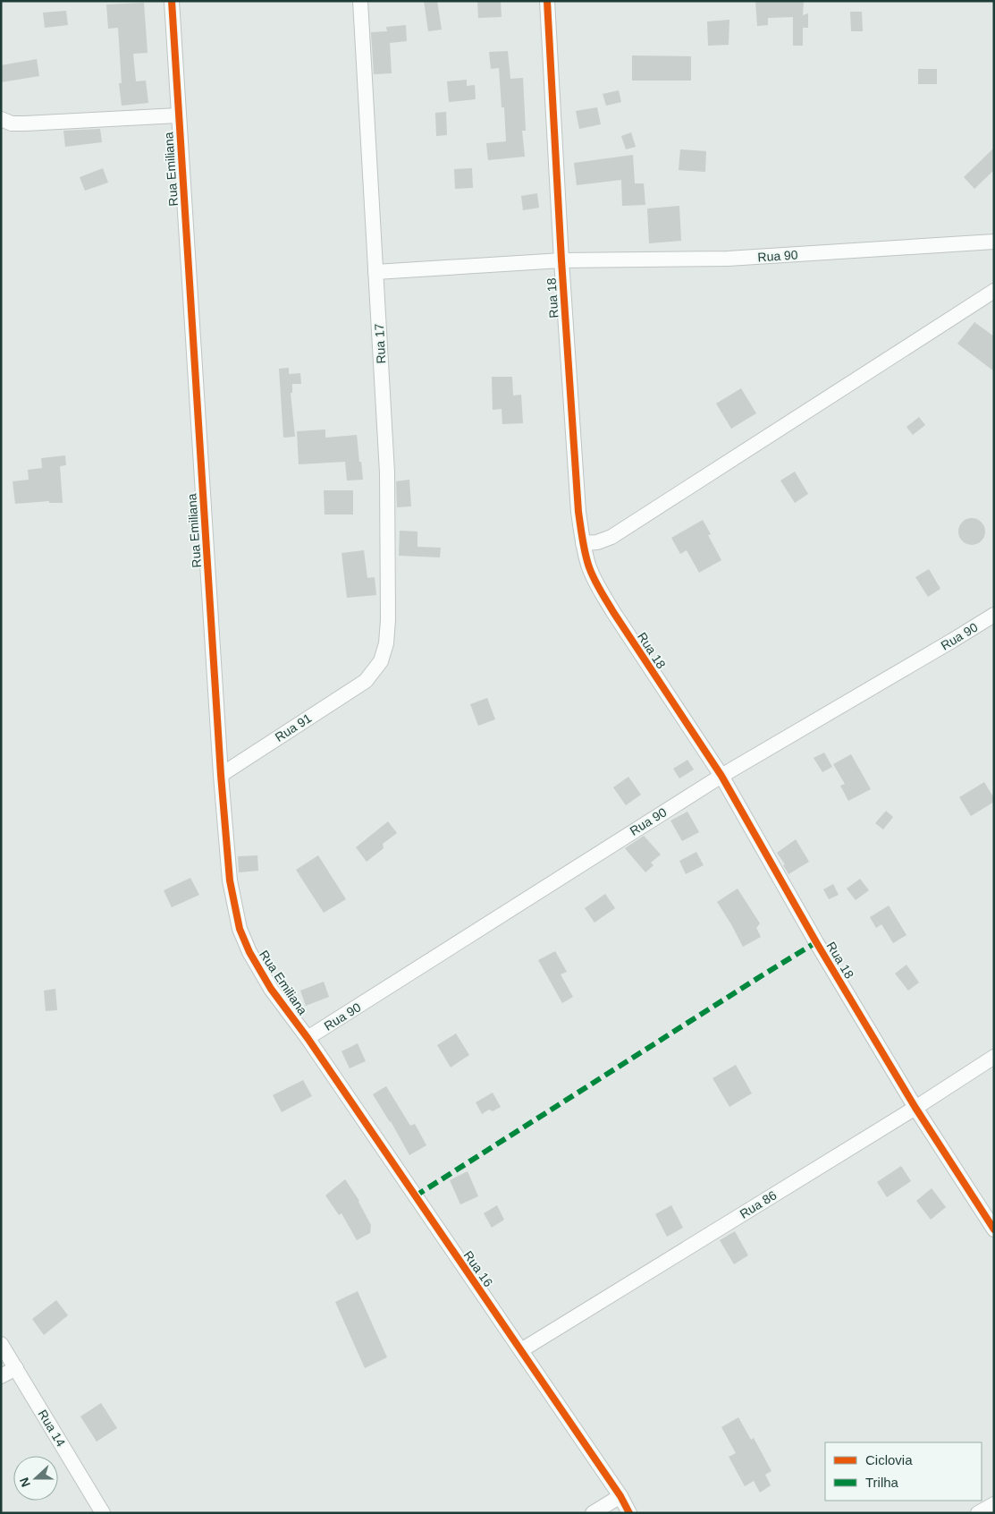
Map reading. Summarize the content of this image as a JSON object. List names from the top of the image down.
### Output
{
  "streets": {
    "street": [
      "Rua Emiliana",
      "Rua 90",
      "Rua 18",
      "Rua 17",
      "Rua 91",
      "Rua 86",
      "Rua 16",
      "Rua 14"
    ]
  },
  "crossings": [
    ["Rua Emiliana", "Rua 90"],
    ["Rua Emiliana", "Rua 91"],
    ["Rua Emiliana", "Rua 16"],
    ["Rua 90", "Rua 18"],
    ["Rua 90", "Rua 17"],
    ["Rua 90", "Rua 16"],
    ["Rua 18", "Rua 86"],
    ["Rua 17", "Rua 91"],
    ["Rua 86", "Rua 16"]
  ],
  "legend": ["Ciclovia", "Trilha"],
  "north": "left"
}
